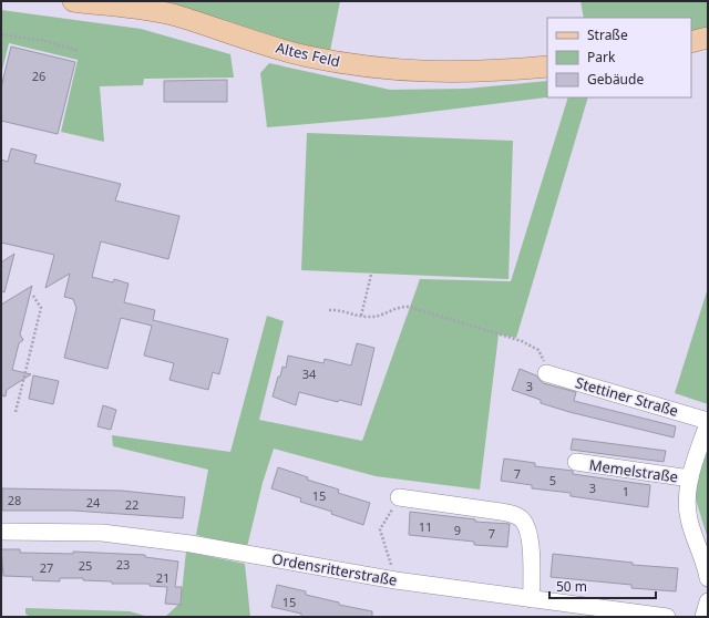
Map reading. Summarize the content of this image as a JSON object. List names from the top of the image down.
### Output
{
  "streets": {
    "main road": ["Altes Feld"],
    "street": ["Stettiner Straße", "Memelstraße", "Ordensritterstraße"]
  },
  "house_numbers": [
    "26",
    "34",
    "3",
    "7",
    "5",
    "3",
    "1",
    "15",
    "28",
    "24",
    "22",
    "11",
    "9",
    "7",
    "23",
    "25",
    "27",
    "21",
    "15"
  ],
  "legend": ["Straße", "Park", "Gebäude"],
  "scale_bar": "50 m"
}
